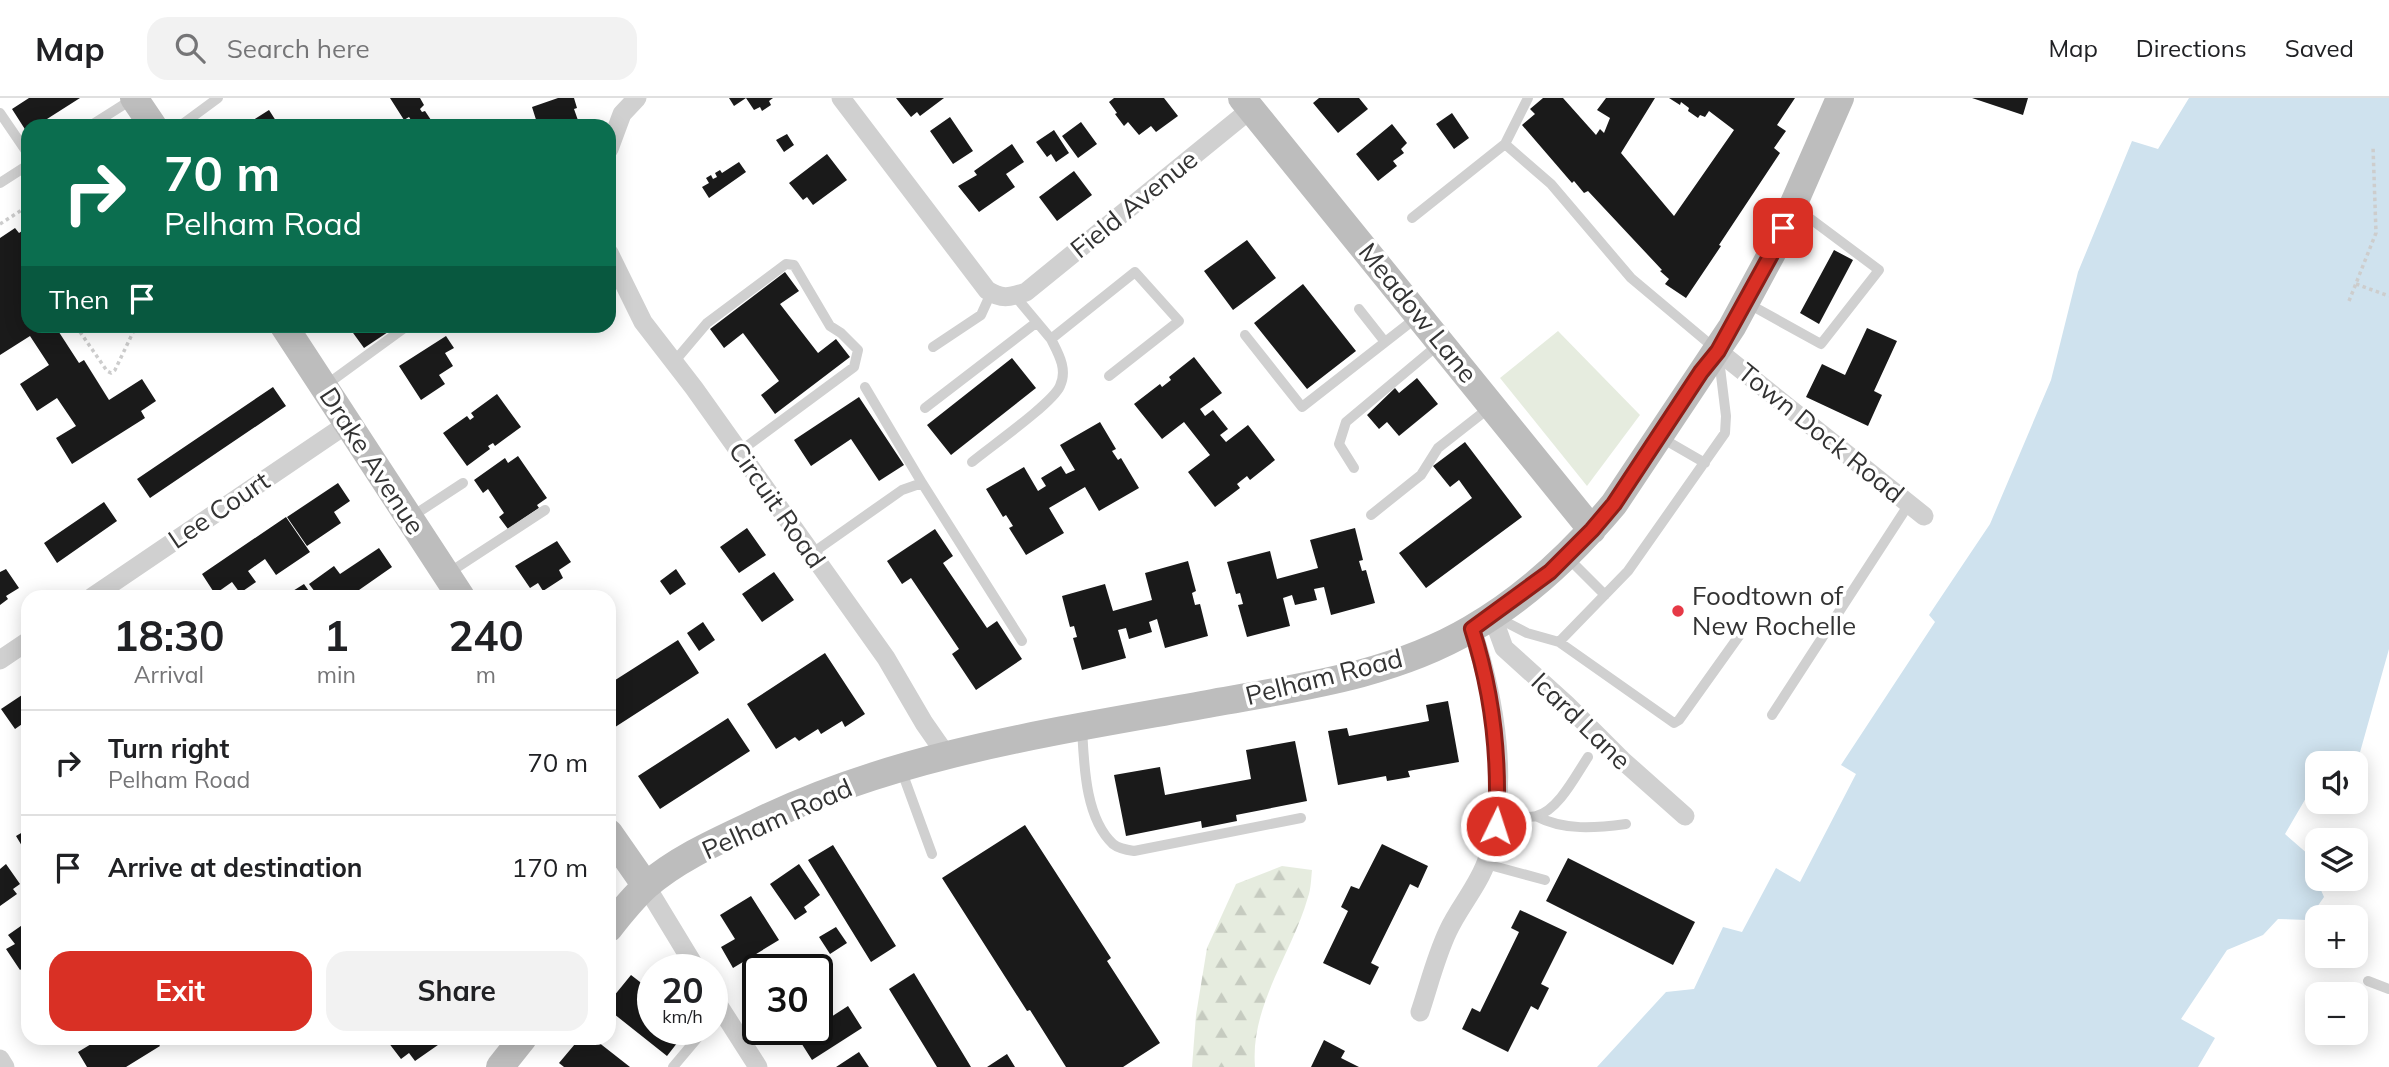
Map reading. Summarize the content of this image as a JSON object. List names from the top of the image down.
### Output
{
  "streets": {
    "main road": ["Meadow Lane", "Drake Avenue", "Pelham Road"],
    "street": [
      "Field Avenue",
      "Town Dock Road",
      "Circuit Road",
      "Lee Court",
      "Icard Lane"
    ]
  },
  "crossings": [
    ["Field Avenue", "Meadow Lane"],
    ["Meadow Lane", "Pelham Road"],
    ["Town Dock Road", "Pelham Road"],
    ["Drake Avenue", "Lee Court"],
    ["Circuit Road", "Pelham Road"],
    ["Pelham Road", "Icard Lane"]
  ],
  "places": ["Foodtown of New Rochelle"],
  "page": {
    "header": "Map",
    "search": "Search here",
    "nav": ["Map", "Directions", "Saved"],
    "turn": ["70 m", "Pelham Road"],
    "then": "Then",
    "eta": [
      "18:30",
      "Arrival",
      "1",
      "min",
      "240",
      "m"
    ],
    "list": [
      {
        "name": "Turn right",
        "note": "Pelham Road",
        "value": "70 m"
      },
      {
        "name": "Arrive at destination",
        "value": "170 m"
      }
    ],
    "map_buttons": ["+", "−"],
    "buttons": ["Exit", "Share"],
    "speed": "20 km/h",
    "limit": "30"
  }
}
